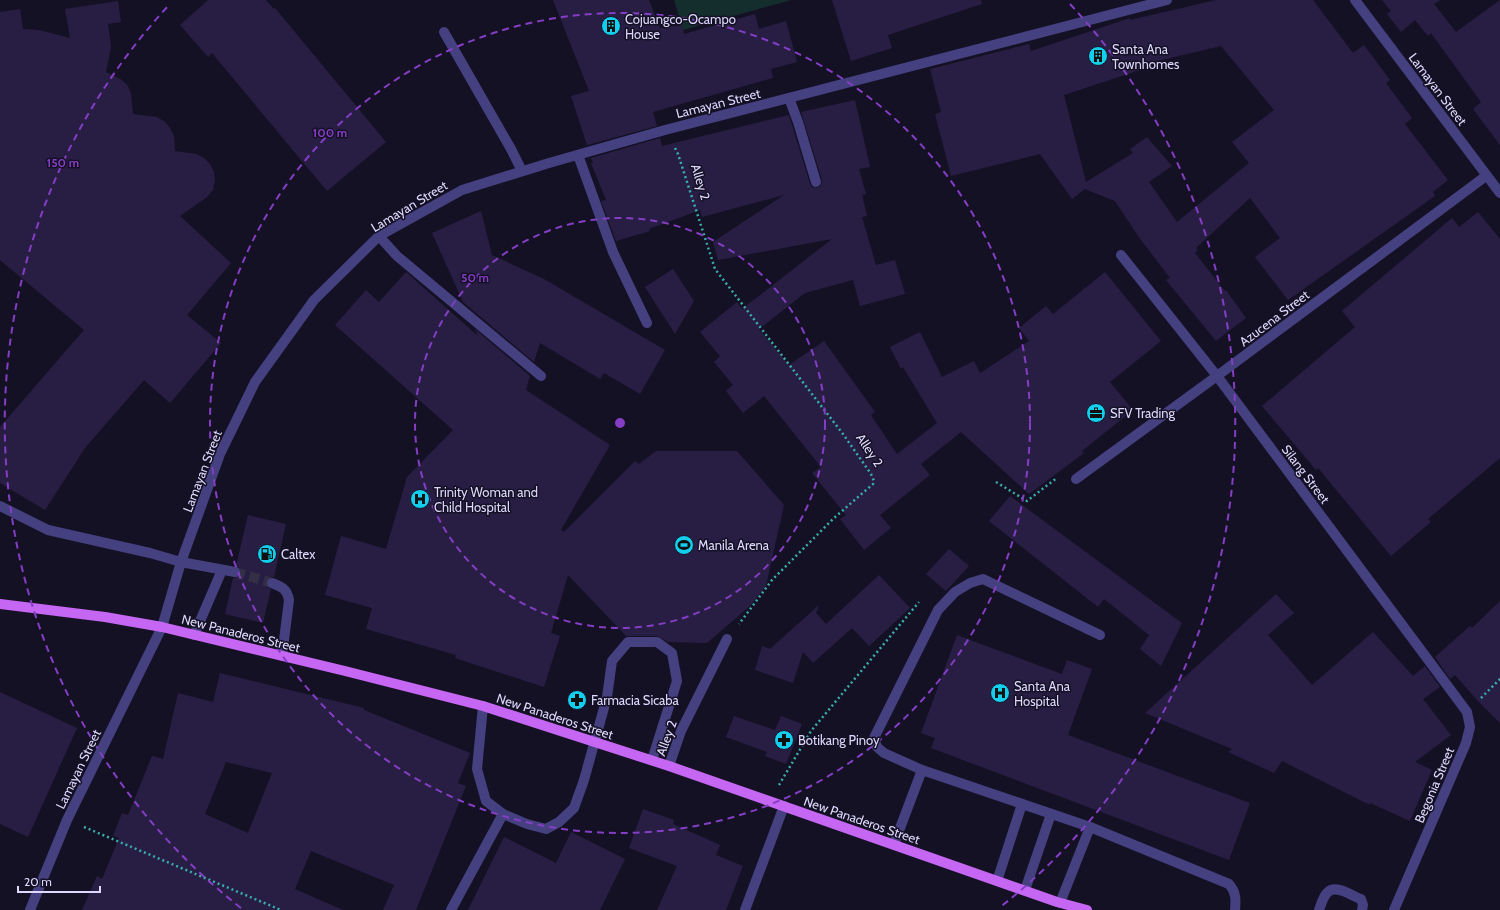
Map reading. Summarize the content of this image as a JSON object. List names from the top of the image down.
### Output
{
  "streets": {
    "main road": ["New Panaderos Street"],
    "street": [
      "Lamayan Street",
      "Alley 2",
      "Azucena Street",
      "Silang Street",
      "Begonia Street"
    ]
  },
  "crossings": [
    ["Lamayan Street", "Alley 2"],
    ["Lamayan Street", "Azucena Street"],
    ["Lamayan Street", "New Panaderos Street"],
    ["Alley 2", "New Panaderos Street"],
    ["Azucena Street", "Silang Street"],
    ["Silang Street", "Begonia Street"]
  ],
  "places": {
    "building": ["Cojuangco-Ocampo House", "Santa Ana Townhomes"],
    "office": ["SFV Trading"],
    "hospital": ["Trinity Woman and Child Hospital", "Santa Ana Hospital"],
    "sports": ["Manila Arena"],
    "fuel station": ["Caltex"],
    "pharmacy": ["Farmacia Sicaba", "Botikang Pinoy"]
  },
  "scale_bar": "20 m",
  "rings": ["100 m", "150 m", "50 m"]
}
